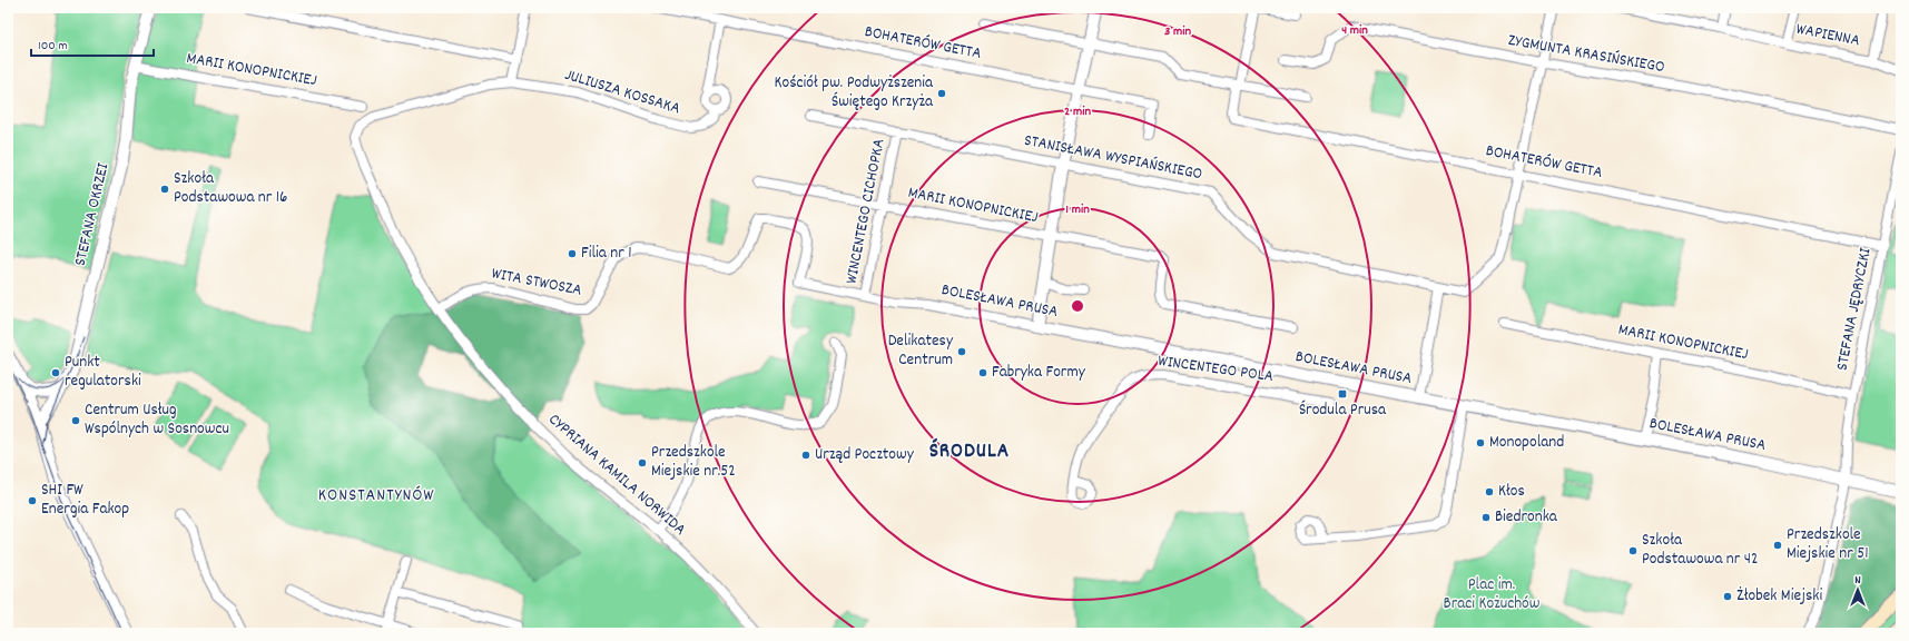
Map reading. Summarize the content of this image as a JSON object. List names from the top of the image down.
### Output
{
  "streets": {
    "street": [
      "WAPIENNA",
      "BOHATERÓW GETTA",
      "ZYGMUNTA KRASIŃSKIEGO",
      "MARII KONOPNICKIEJ",
      "JULIUSZA KOSSAKA",
      "STANISŁAWA WYSPIAŃSKIEGO",
      "WINCENTEGO CICHOPKA",
      "STEFANA OKRZEI",
      "WITA STWOSZA",
      "BOLESŁAWA PRUSA",
      "STEFANA JĘDRYCZKI",
      "WINCENTEGO POLA",
      "CYPRIANA KAMILA NORWIDA"
    ]
  },
  "crossings": [
    ["BOHATERÓW GETTA", "STANISŁAWA WYSPIAŃSKIEGO"],
    ["BOHATERÓW GETTA", "STEFANA JĘDRYCZKI"],
    ["MARII KONOPNICKIEJ", "WINCENTEGO CICHOPKA"],
    ["MARII KONOPNICKIEJ", "STEFANA OKRZEI"],
    ["MARII KONOPNICKIEJ", "STEFANA JĘDRYCZKI"],
    ["JULIUSZA KOSSAKA", "CYPRIANA KAMILA NORWIDA"],
    ["STANISŁAWA WYSPIAŃSKIEGO", "WINCENTEGO CICHOPKA"],
    ["WINCENTEGO CICHOPKA", "BOLESŁAWA PRUSA"],
    ["WITA STWOSZA", "BOLESŁAWA PRUSA"],
    ["WITA STWOSZA", "CYPRIANA KAMILA NORWIDA"],
    ["BOLESŁAWA PRUSA", "STEFANA JĘDRYCZKI"]
  ],
  "districts": ["ŚRODULA", "KONSTANTYNÓW"],
  "parks": ["Plac im. Braci Kożuchów"],
  "places": {
    "other": [
      "Kościół pw. Podwyższenia Świętego Krzyża",
      "Szkoła Podstawowa nr 16",
      "Filia nr 1",
      "Delikatesy Centrum",
      "Punkt regulatorski",
      "Fabryka Formy",
      "Centrum Usług Wspólnych w Sosnowcu",
      "Monopoland",
      "Urząd Pocztowy",
      "Przedszkole Miejskie nr.52",
      "Kłos",
      "SHI FW Energia Fakop",
      "Biedronka",
      "Przedszkole Miejskie nr 51",
      "Szkoła Podstawowa nr 42",
      "Żłobek Miejski"
    ],
    "transit": ["Środula Prusa"]
  },
  "scale_bar": "100 m",
  "north": "top",
  "rings": [
    "4 min",
    "3 min",
    "2 min",
    "1 min"
  ]
}
